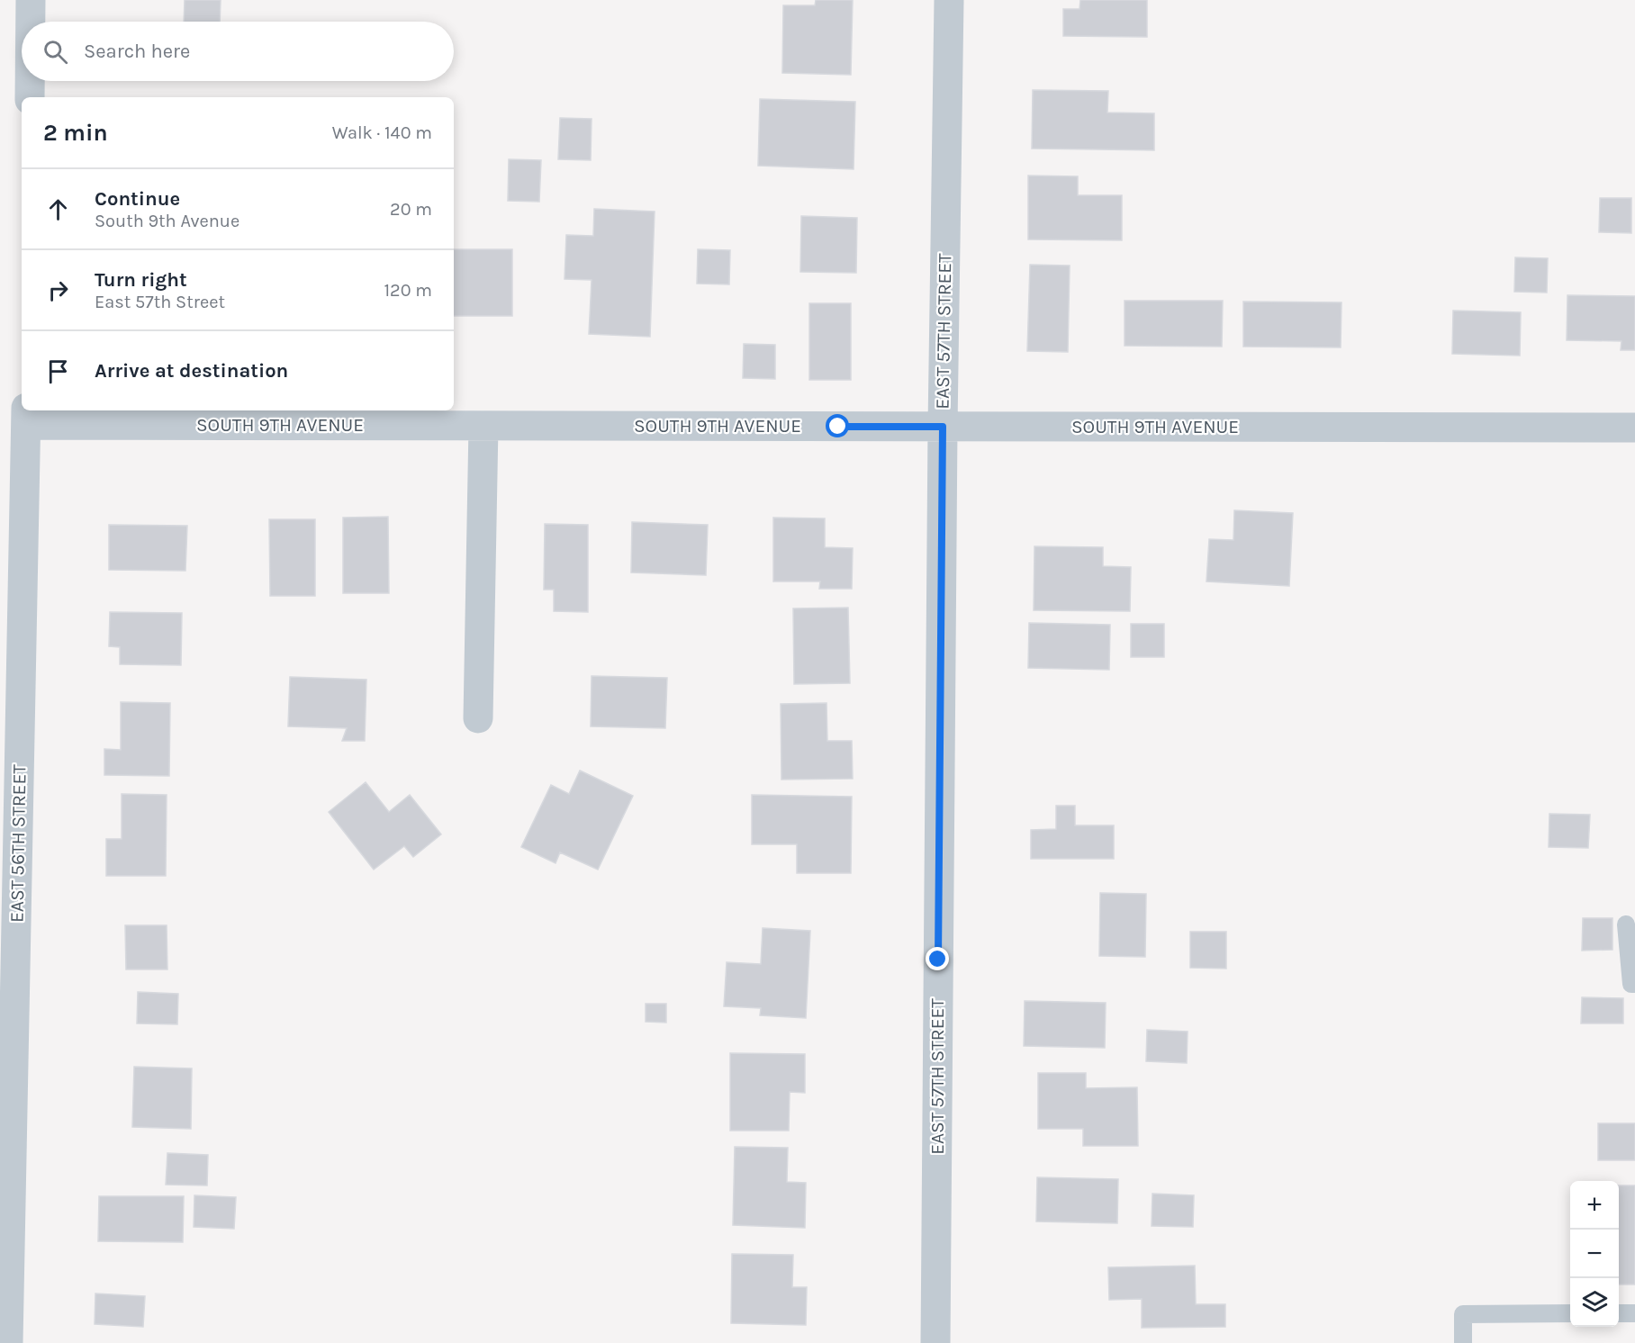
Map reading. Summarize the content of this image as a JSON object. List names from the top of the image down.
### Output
{
  "streets": {
    "street": ["EAST 57TH STREET", "SOUTH 9TH AVENUE", "EAST 56TH STREET"]
  },
  "crossings": [
    ["EAST 57TH STREET", "SOUTH 9TH AVENUE"],
    ["SOUTH 9TH AVENUE", "EAST 56TH STREET"]
  ],
  "page": {
    "search": "Search here",
    "heading": ["2 min", "Walk · 140 m"],
    "list": [
      ["Continue", "South 9th Avenue", "20 m"],
      ["Turn right", "East 57th Street", "120 m"],
      "Arrive at destination"
    ],
    "map_buttons": ["+", "−"]
  }
}
